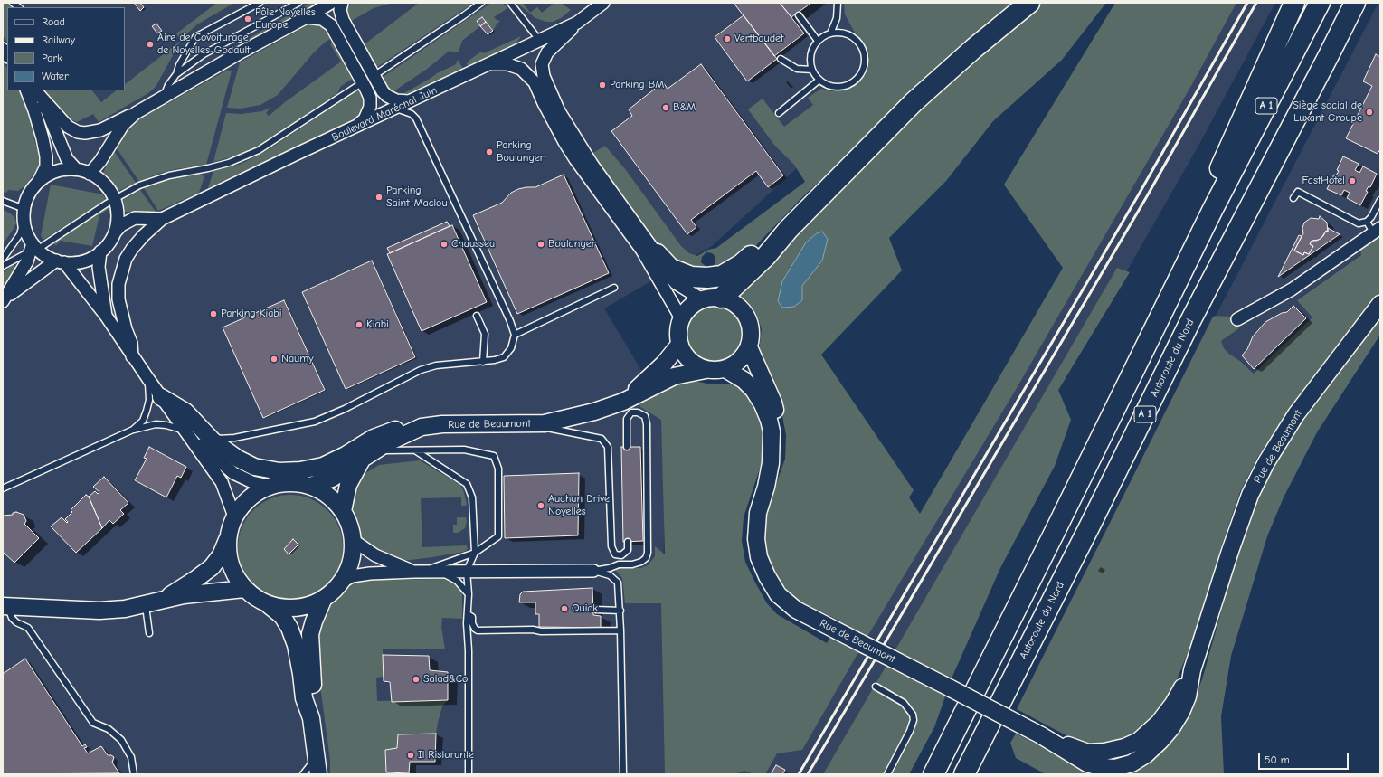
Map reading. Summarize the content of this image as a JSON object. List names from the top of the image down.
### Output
{
  "streets": {
    "highway": ["A 1", "Autoroute du Nord"],
    "street": ["Boulevard Maréchal Juin", "Rue de Beaumont"]
  },
  "places": [
    "Pôle Noyelles Europe",
    "Vertbaudet",
    "Aire de Covoiturage de Noyelles-Godault",
    "Parking BM",
    "B&M",
    "Siège social de Luxant Groupe",
    "Parking Boulanger",
    "FastHotel",
    "Parking Saint-Maclou",
    "Chaussea",
    "Boulanger",
    "Parking Kiabi",
    "Kiabi",
    "Naumy",
    "Auchan Drive Noyelles",
    "Quick",
    "Salad&Co",
    "Il Ristorante"
  ],
  "legend": [
    "Road",
    "Railway",
    "Park",
    "Water"
  ],
  "scale_bar": "50 m"
}
